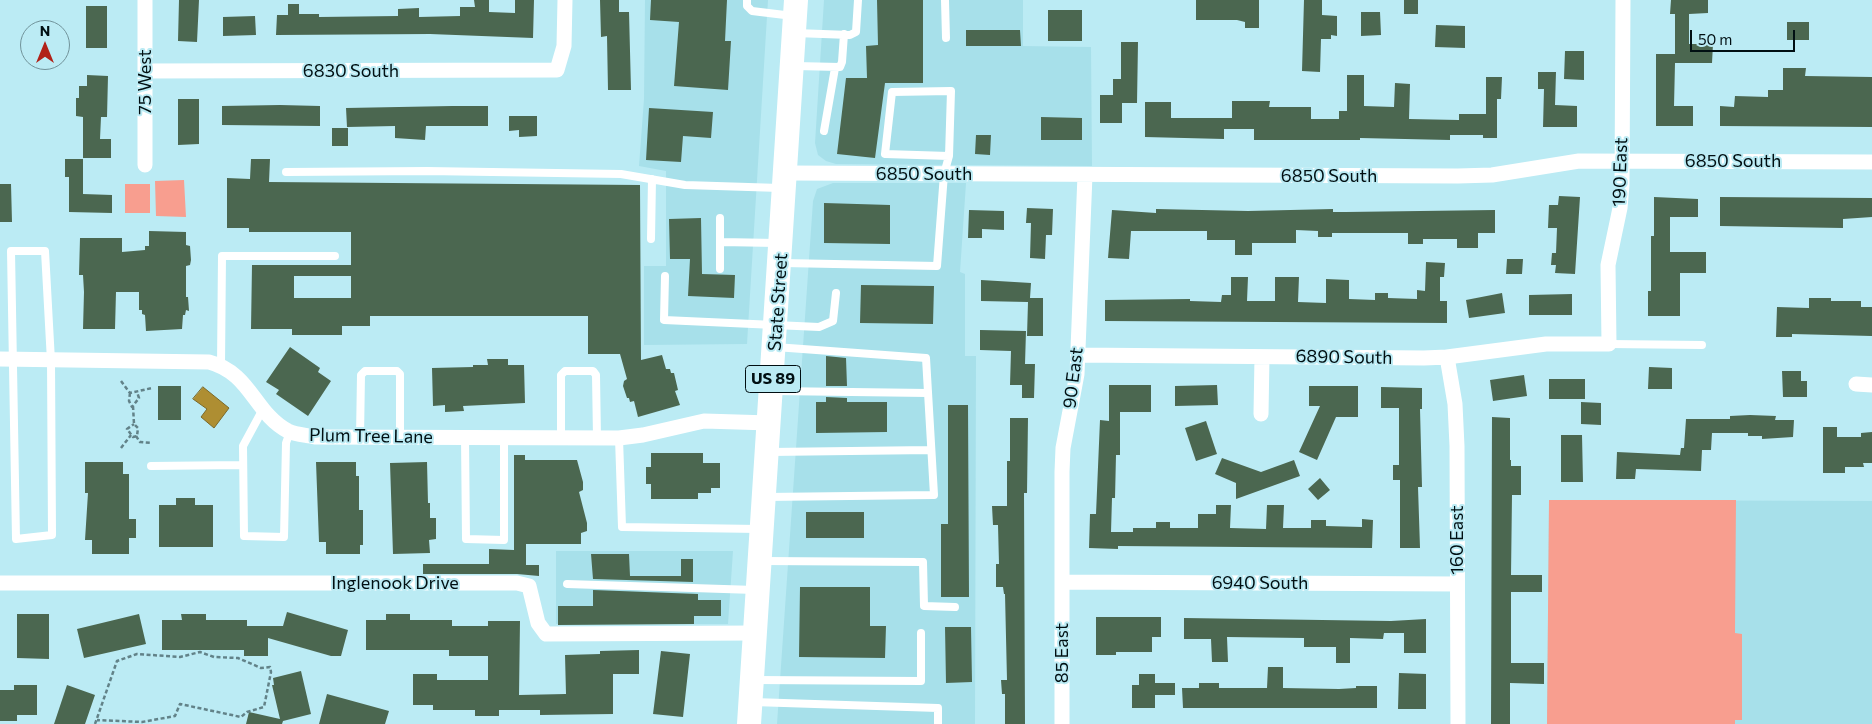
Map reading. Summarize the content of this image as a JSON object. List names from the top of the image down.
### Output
{
  "streets": {
    "main road": ["State Street", "US 89"],
    "street": [
      "6830 South",
      "75 West",
      "6850 South",
      "190 East",
      "6890 South",
      "90 East",
      "Plum Tree Lane",
      "160 East",
      "Inglenook Drive",
      "6940 South",
      "85 East"
    ]
  },
  "crossings": [
    ["6830 South", "75 West"],
    ["6850 South", "190 East"],
    ["6850 South", "State Street"],
    ["6850 South", "90 East"],
    ["190 East", "6890 South"],
    ["State Street", "Plum Tree Lane"],
    ["State Street", "Inglenook Drive"],
    ["6890 South", "90 East"],
    ["6890 South", "160 East"],
    ["90 East", "6940 South"],
    ["90 East", "85 East"],
    ["160 East", "6940 South"],
    ["6940 South", "85 East"]
  ],
  "scale_bar": "50 m",
  "north": "top"
}
